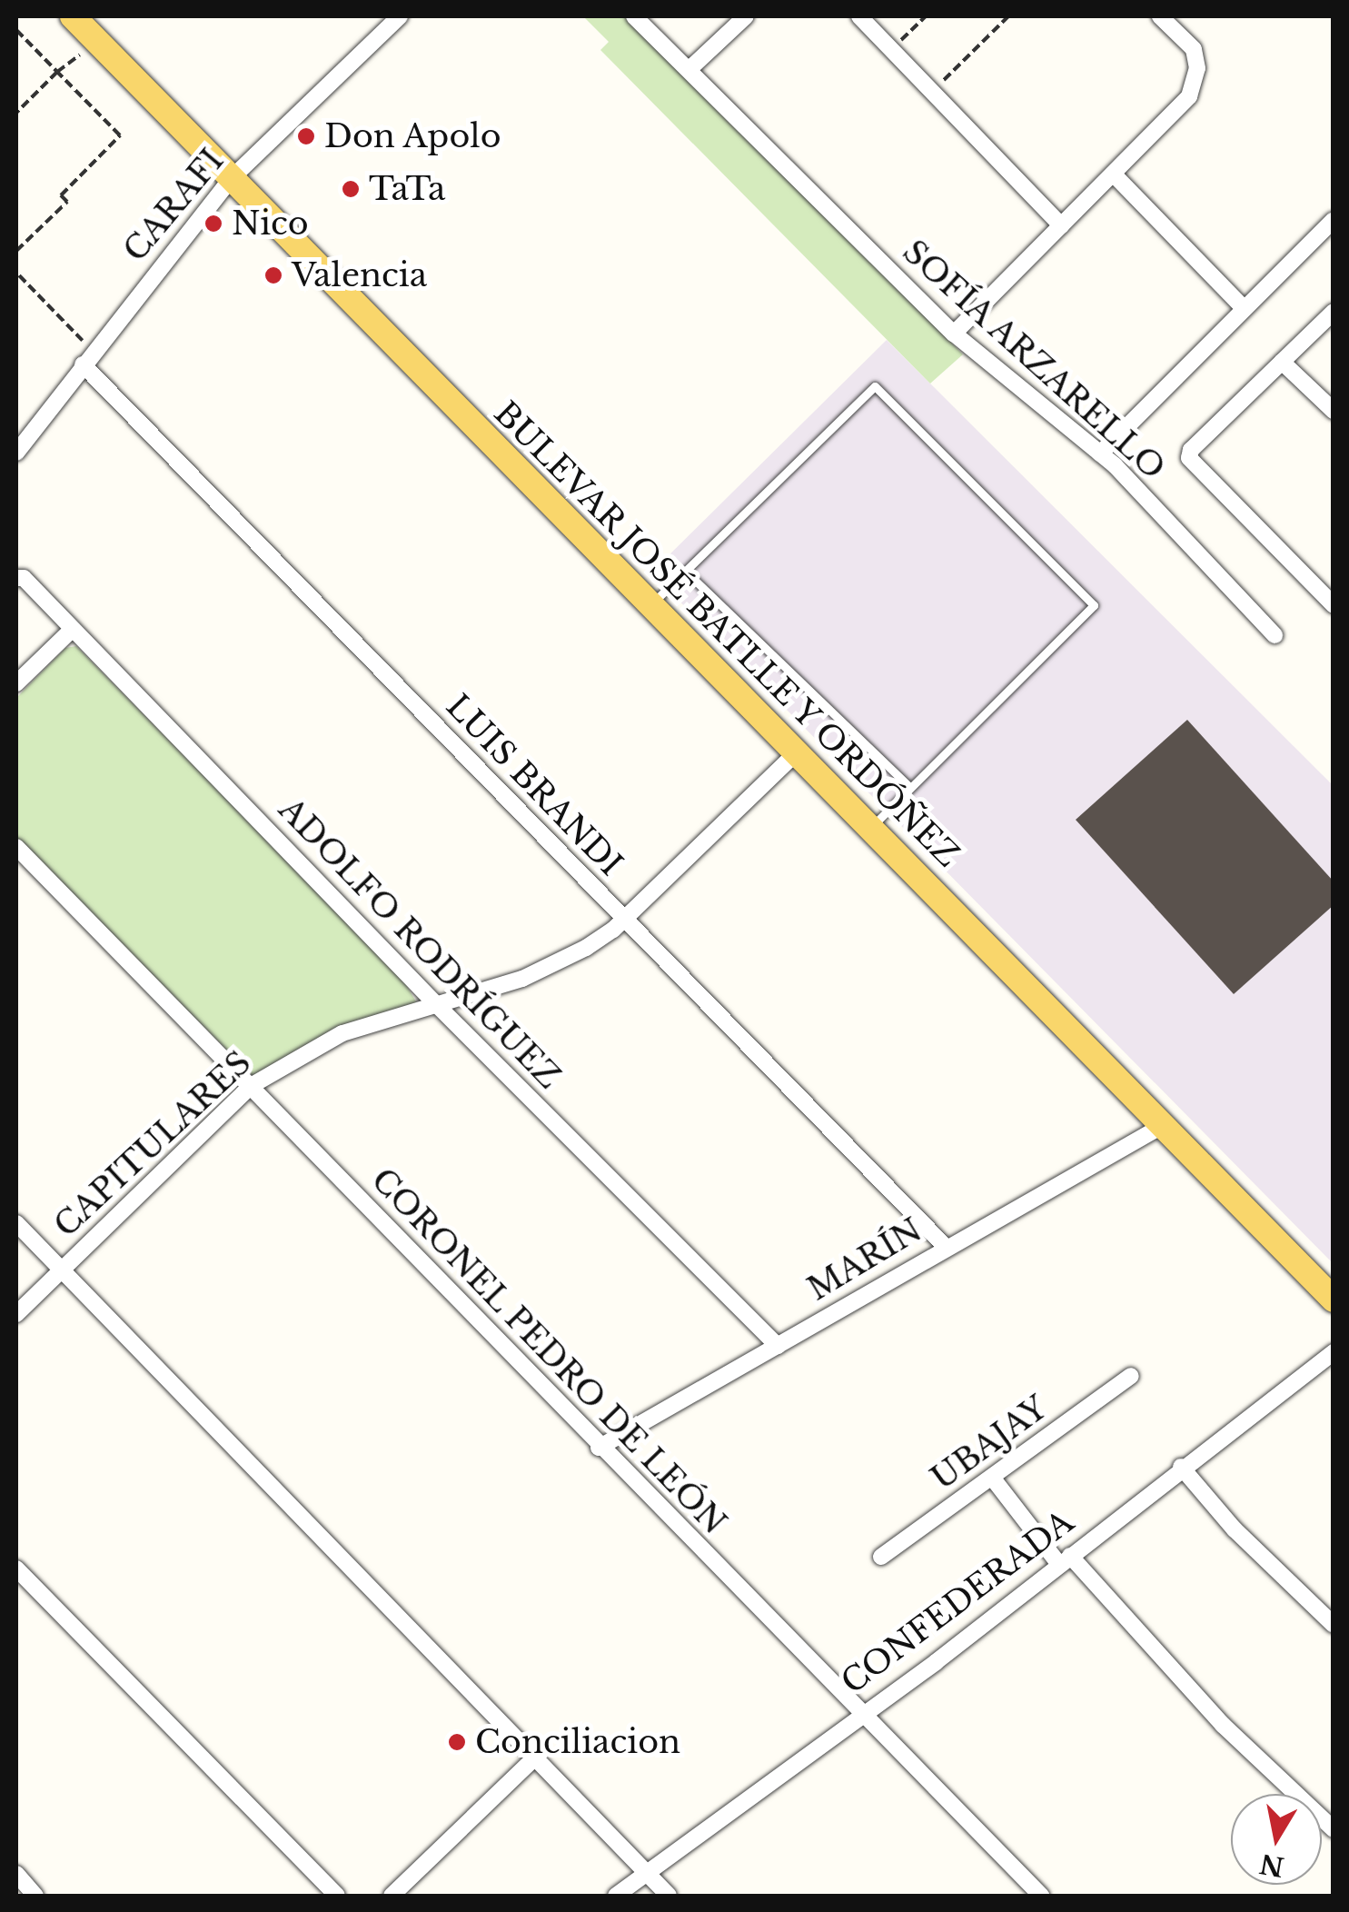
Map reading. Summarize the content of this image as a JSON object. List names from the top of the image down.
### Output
{
  "streets": {
    "main road": ["BULEVAR JOSÉ BATLLE Y ORDÓÑEZ"],
    "street": [
      "CARAFI",
      "SOFÍA ARZARELLO",
      "LUIS BRANDI",
      "ADOLFO RODRÍGUEZ",
      "CAPITULARES",
      "MARÍN",
      "CORONEL PEDRO DE LEÓN",
      "UBAJAY",
      "CONFEDERADA"
    ]
  },
  "crossings": [
    ["CARAFI", "BULEVAR JOSÉ BATLLE Y ORDÓÑEZ"],
    ["CARAFI", "LUIS BRANDI"],
    ["BULEVAR JOSÉ BATLLE Y ORDÓÑEZ", "CAPITULARES"],
    ["BULEVAR JOSÉ BATLLE Y ORDÓÑEZ", "MARÍN"],
    ["LUIS BRANDI", "CAPITULARES"],
    ["LUIS BRANDI", "MARÍN"],
    ["ADOLFO RODRÍGUEZ", "CAPITULARES"],
    ["ADOLFO RODRÍGUEZ", "MARÍN"],
    ["CAPITULARES", "CORONEL PEDRO DE LEÓN"],
    ["MARÍN", "CORONEL PEDRO DE LEÓN"],
    ["CORONEL PEDRO DE LEÓN", "CONFEDERADA"]
  ],
  "places": [
    "Don Apolo",
    "TaTa",
    "Nico",
    "Valencia",
    "Conciliacion"
  ],
  "north": "bottom"
}
